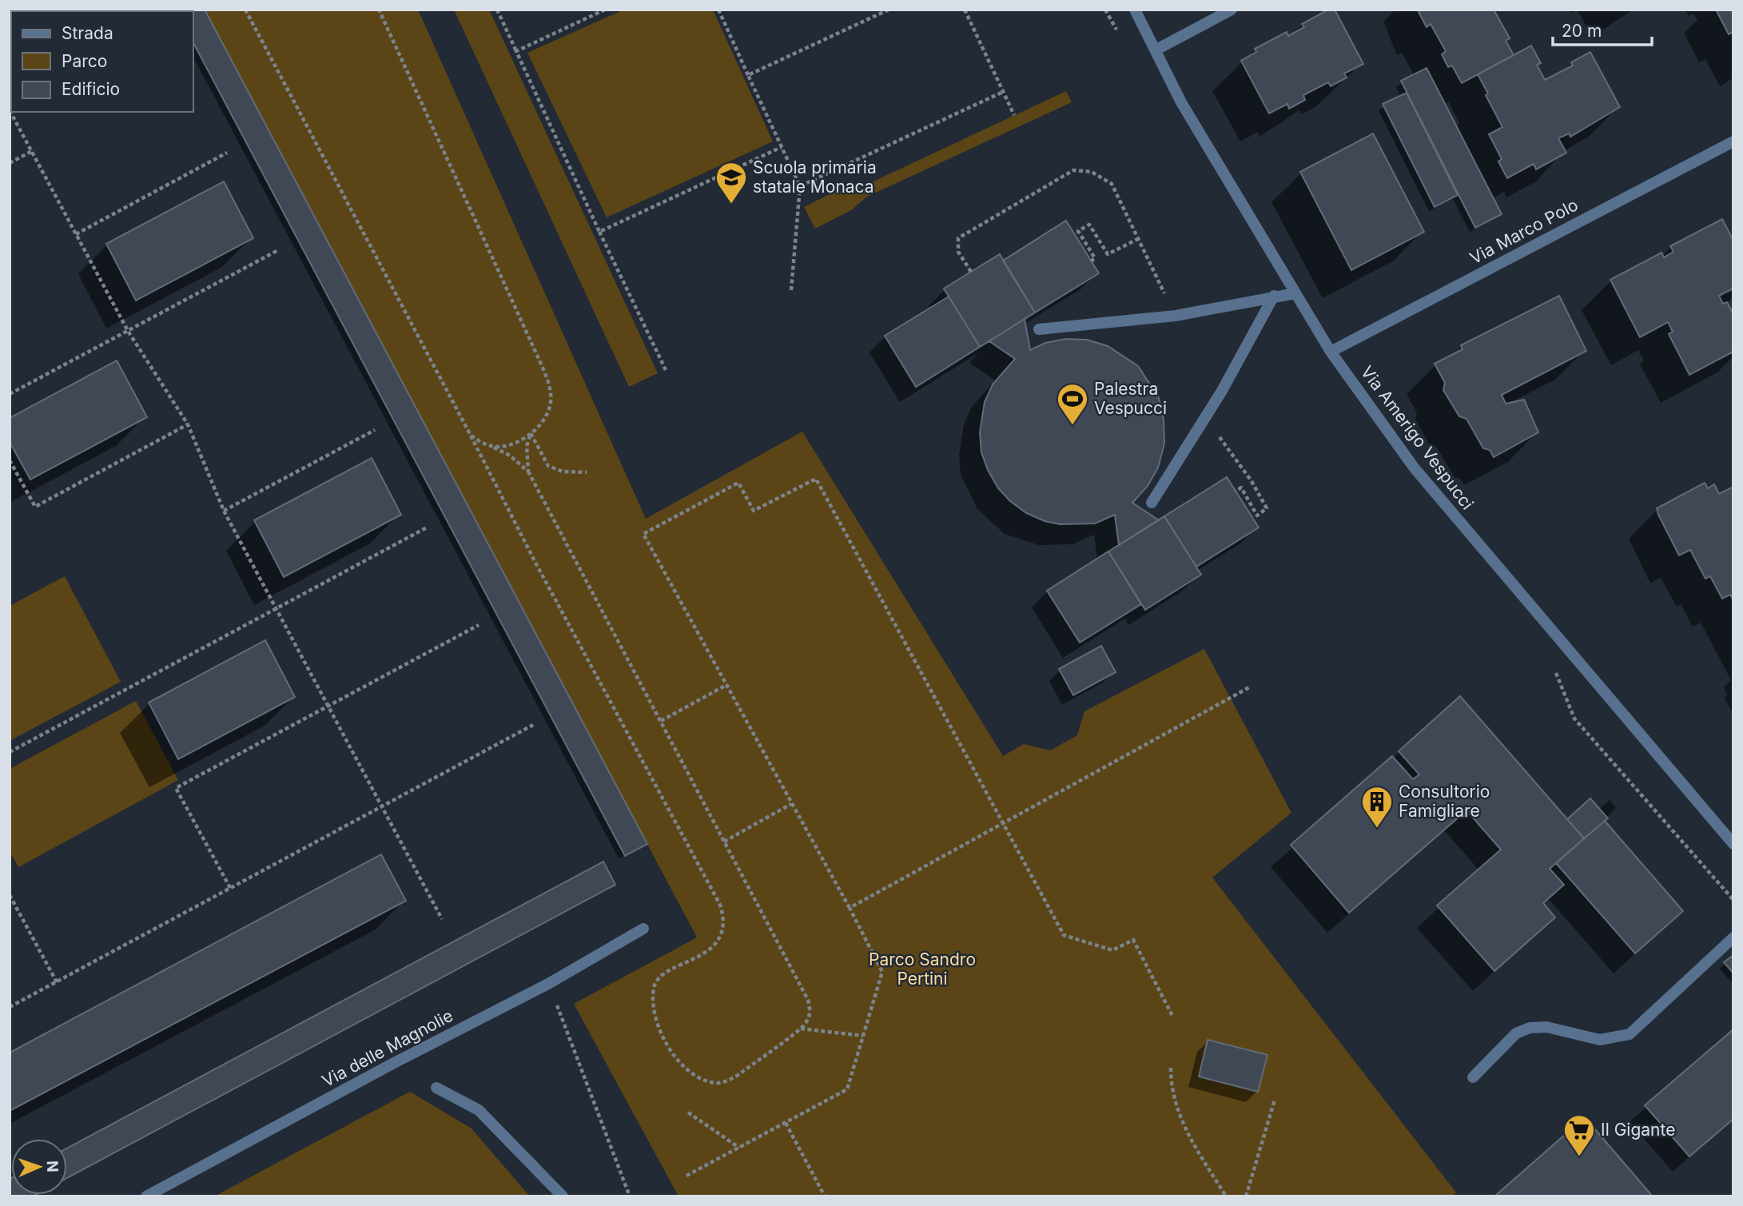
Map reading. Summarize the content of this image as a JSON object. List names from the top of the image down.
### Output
{
  "streets": {
    "street": ["Via Marco Polo", "Via Amerigo Vespucci", "Via delle Magnolie"]
  },
  "crossings": [
    ["Via Marco Polo", "Via Amerigo Vespucci"]
  ],
  "parks": ["Parco Sandro Pertini"],
  "places": {
    "school or university": ["Scuola primaria statale Monaca"],
    "sports": ["Palestra Vespucci"],
    "building": ["Consultorio Famigliare"],
    "supermarket": ["Il Gigante"]
  },
  "legend": ["Strada", "Parco", "Edificio"],
  "scale_bar": "20 m",
  "north": "right"
}
